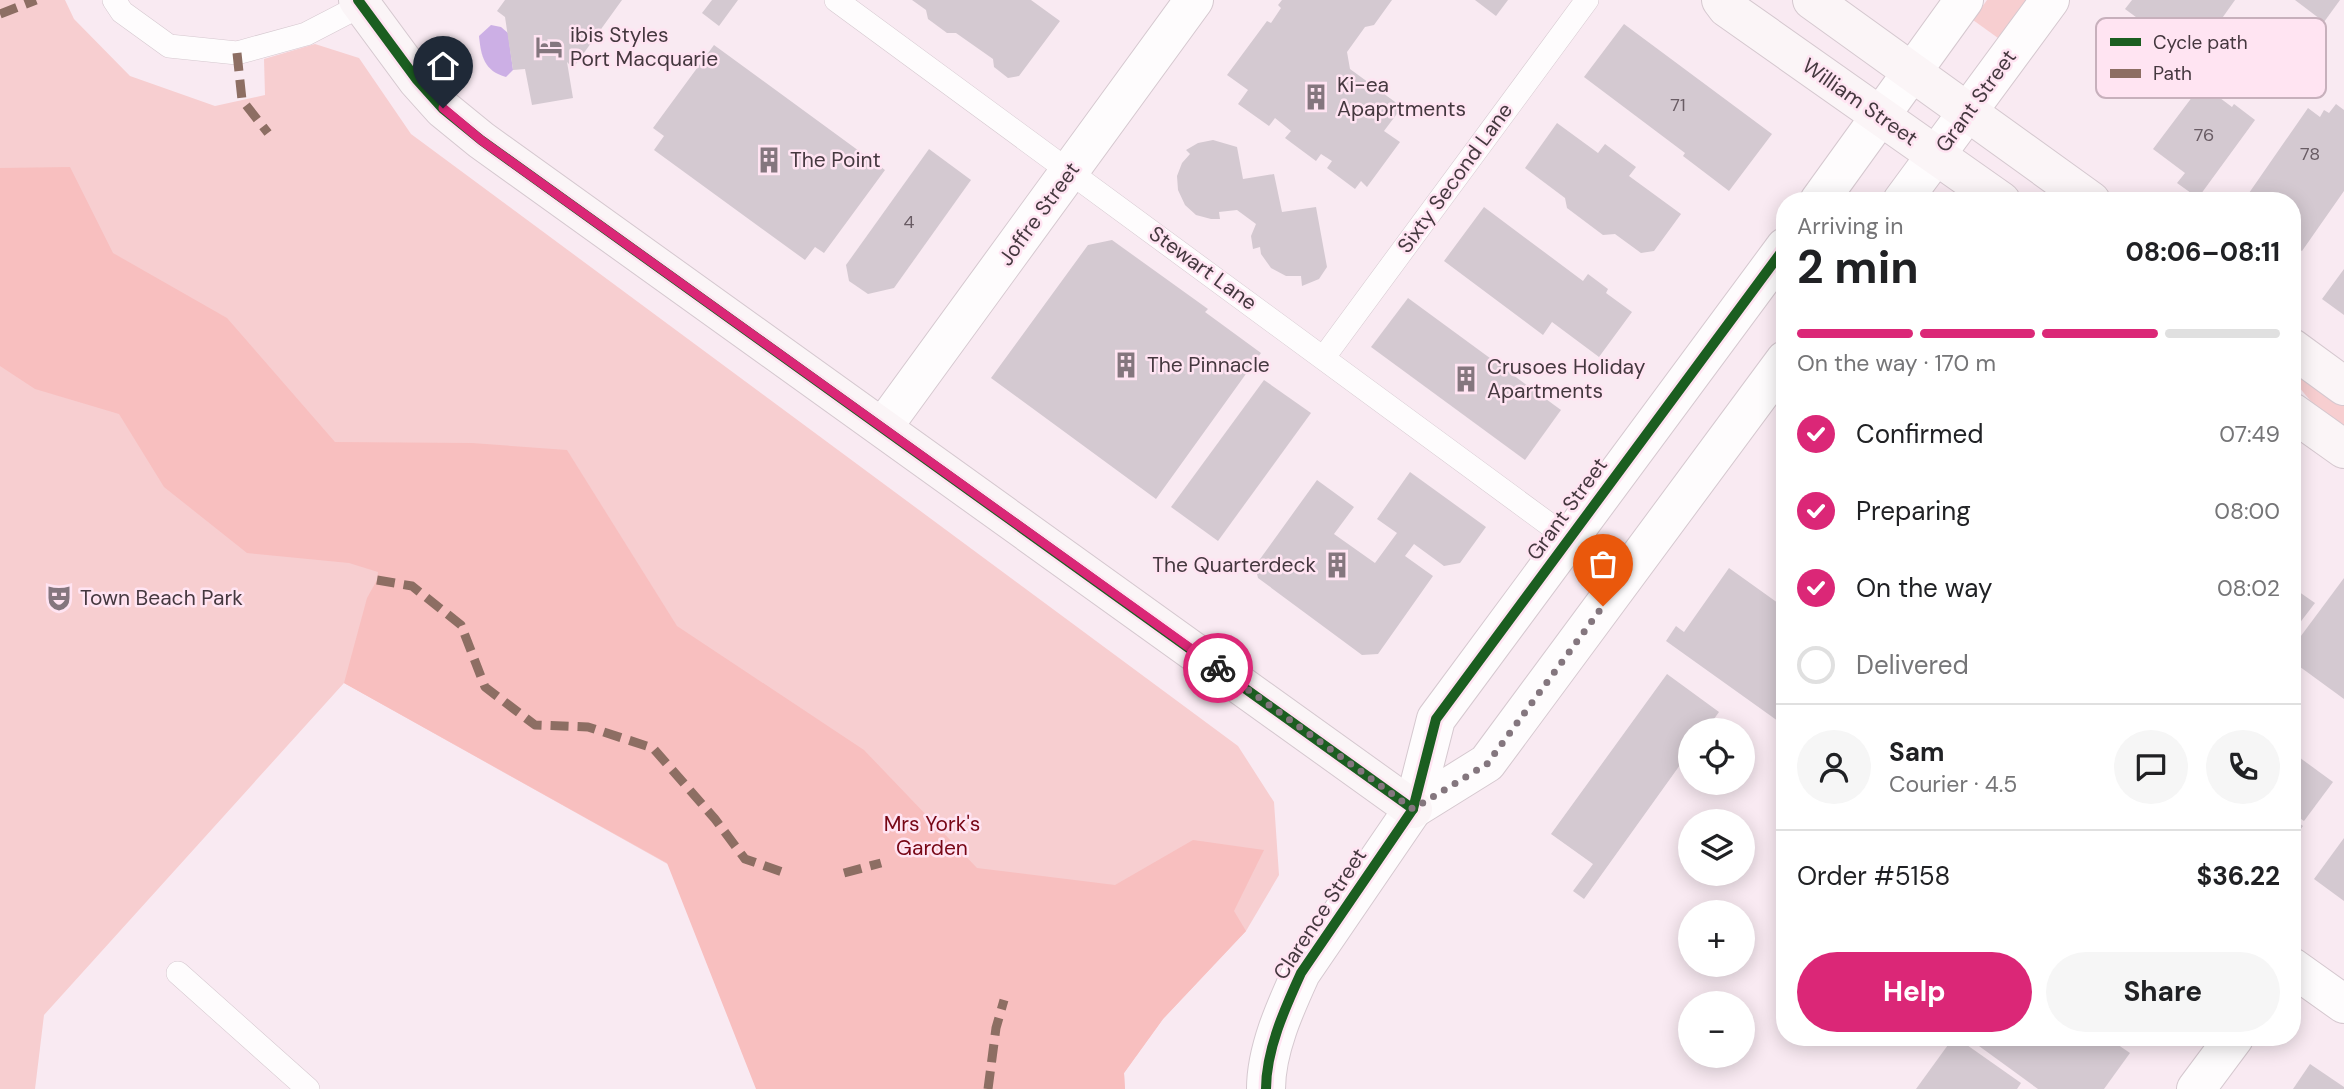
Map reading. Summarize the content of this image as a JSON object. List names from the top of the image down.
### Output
{
  "streets": {
    "street": [
      "Grant Street",
      "William Street",
      "Joffre Street",
      "Clarence Street"
    ],
    "lane": ["Sixty Second Lane", "Stewart Lane"]
  },
  "crossings": [
    ["Grant Street", "William Street"],
    ["Grant Street", "Stewart Lane"],
    ["Grant Street", "Clarence Street"],
    ["Sixty Second Lane", "Stewart Lane"],
    ["Joffre Street", "Stewart Lane"]
  ],
  "parks": ["Mrs York's Garden"],
  "places": {
    "hotel": ["ibis Styles Port Macquarie"],
    "building": [
      "Ki-ea Apaprtments",
      "The Point",
      "The Pinnacle",
      "Crusoes Holiday Apartments",
      "The Quarterdeck"
    ],
    "theatre": ["Town Beach Park"]
  },
  "house_numbers": [
    "71",
    "76",
    "78",
    "4"
  ],
  "legend": ["Cycle path", "Path"],
  "page": {
    "heading": ["2 min", "Arriving in", "08:06–08:11"],
    "panel": [
      "Sam",
      "Courier · 4.5",
      "Order #5158",
      "$36.22"
    ],
    "bar": "On the way · 170 m",
    "list": [
      ["Confirmed", "07:49"],
      ["Preparing", "08:00"],
      ["On the way", "08:02"],
      "Delivered"
    ],
    "map_buttons": ["+", "−"],
    "buttons": ["Help", "Share"]
  }
}
